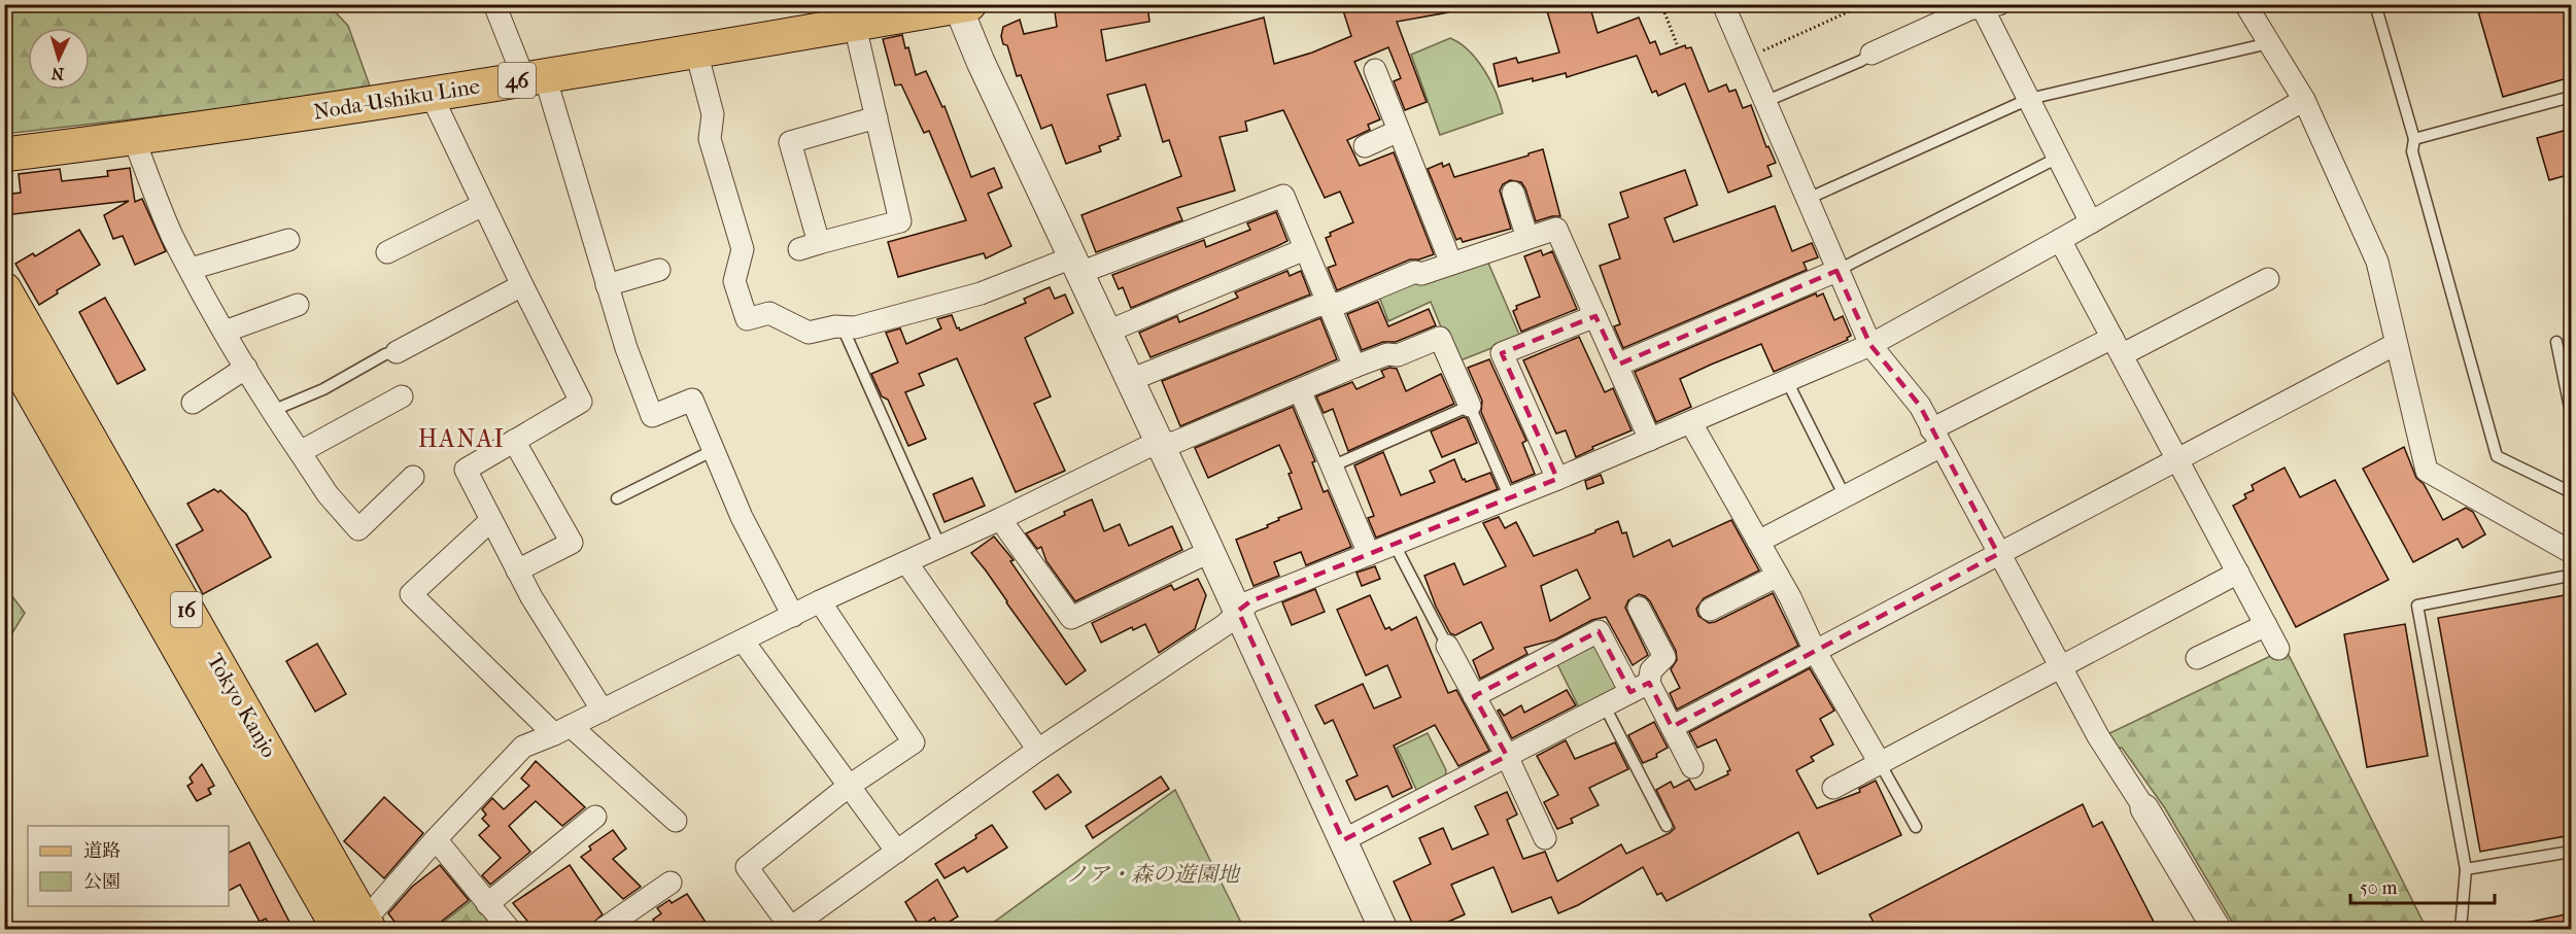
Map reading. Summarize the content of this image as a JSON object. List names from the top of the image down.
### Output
{
  "streets": {
    "main road": [
      "46",
      "Noda-Ushiku Line",
      "16",
      "Tokyo Kanjo"
    ]
  },
  "districts": ["HANAI"],
  "parks": ["ノア・森の遊園地"],
  "legend": ["道路", "公園"],
  "scale_bar": "50 m",
  "north": "bottom"
}
